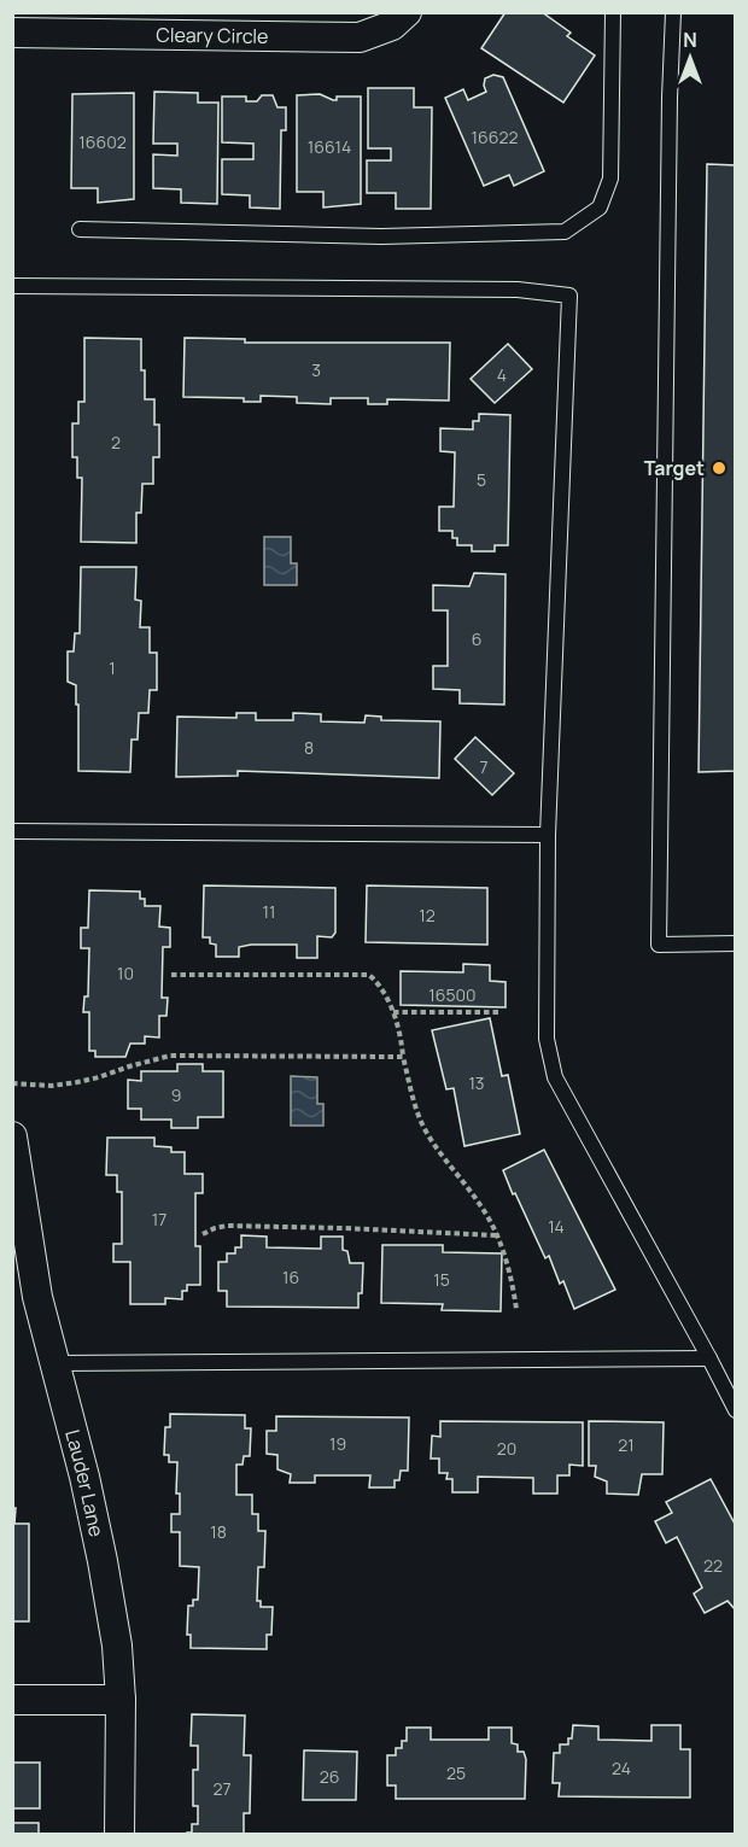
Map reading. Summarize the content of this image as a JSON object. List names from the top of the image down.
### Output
{
  "streets": {
    "street": ["Cleary Circle", "Lauder Lane"]
  },
  "places": ["Target"],
  "house_numbers": [
    "16622",
    "16602",
    "16614",
    "3",
    "4",
    "2",
    "5",
    "6",
    "1",
    "8",
    "7",
    "11",
    "12",
    "10",
    "16500",
    "13",
    "9",
    "17",
    "14",
    "16",
    "15",
    "19",
    "21",
    "20",
    "18",
    "22",
    "24",
    "25",
    "26",
    "27"
  ],
  "north": "top"
}
